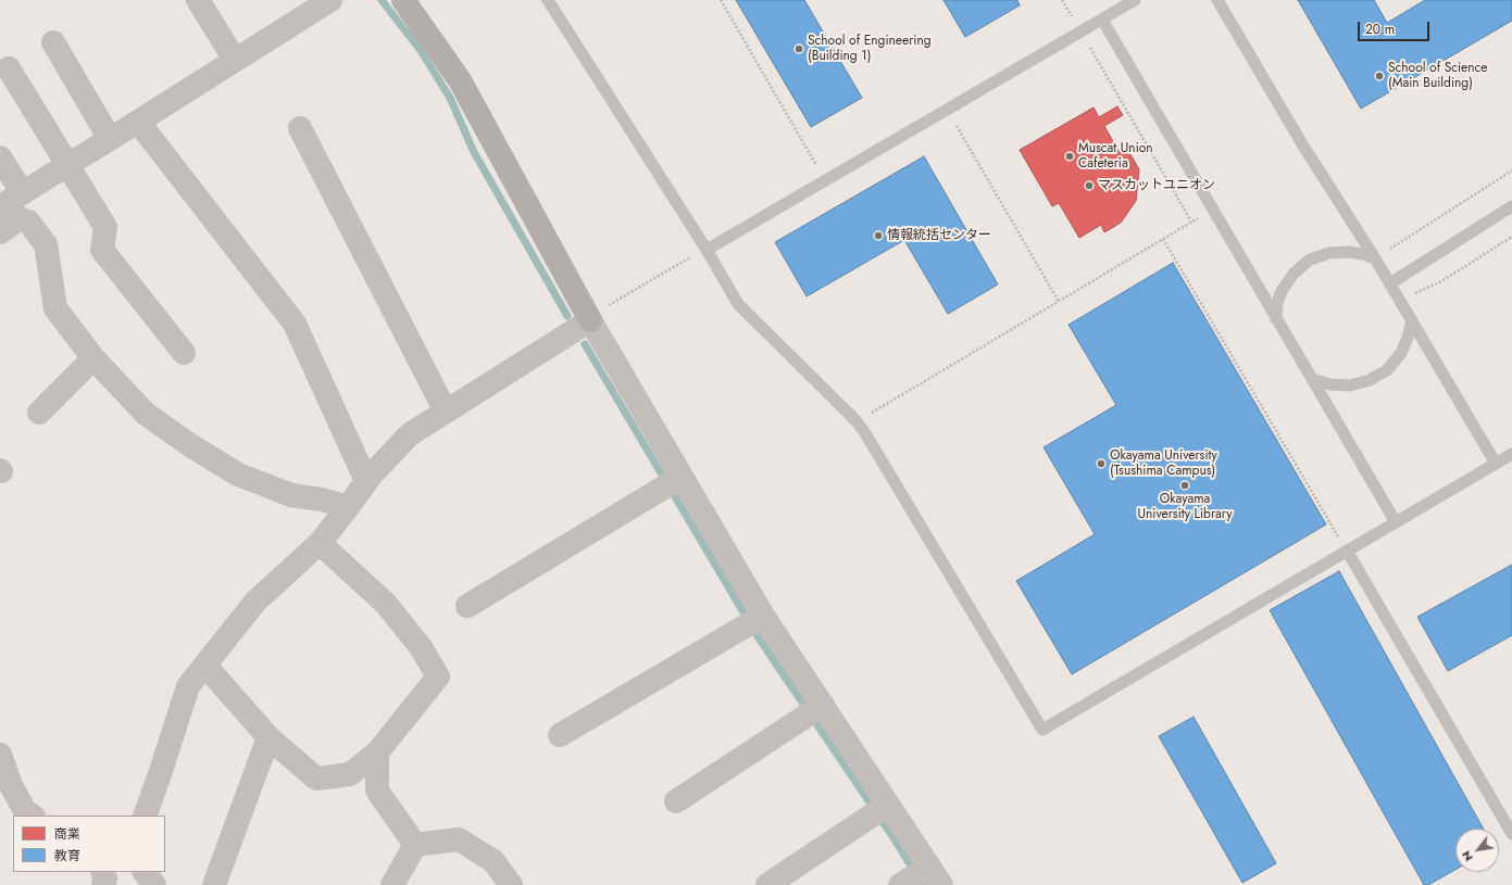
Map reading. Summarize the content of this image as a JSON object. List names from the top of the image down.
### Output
{
  "places": [
    "School of Engineering (Building 1)",
    "School of Science (Main Building)",
    "Muscat Union Cafeteria",
    "マスカットユニオン",
    "情報統括センター",
    "Okayama University (Tsushima Campus)",
    "Okayama University Library"
  ],
  "legend": ["商業", "教育"],
  "scale_bar": "20 m",
  "north": "bottom left"
}
